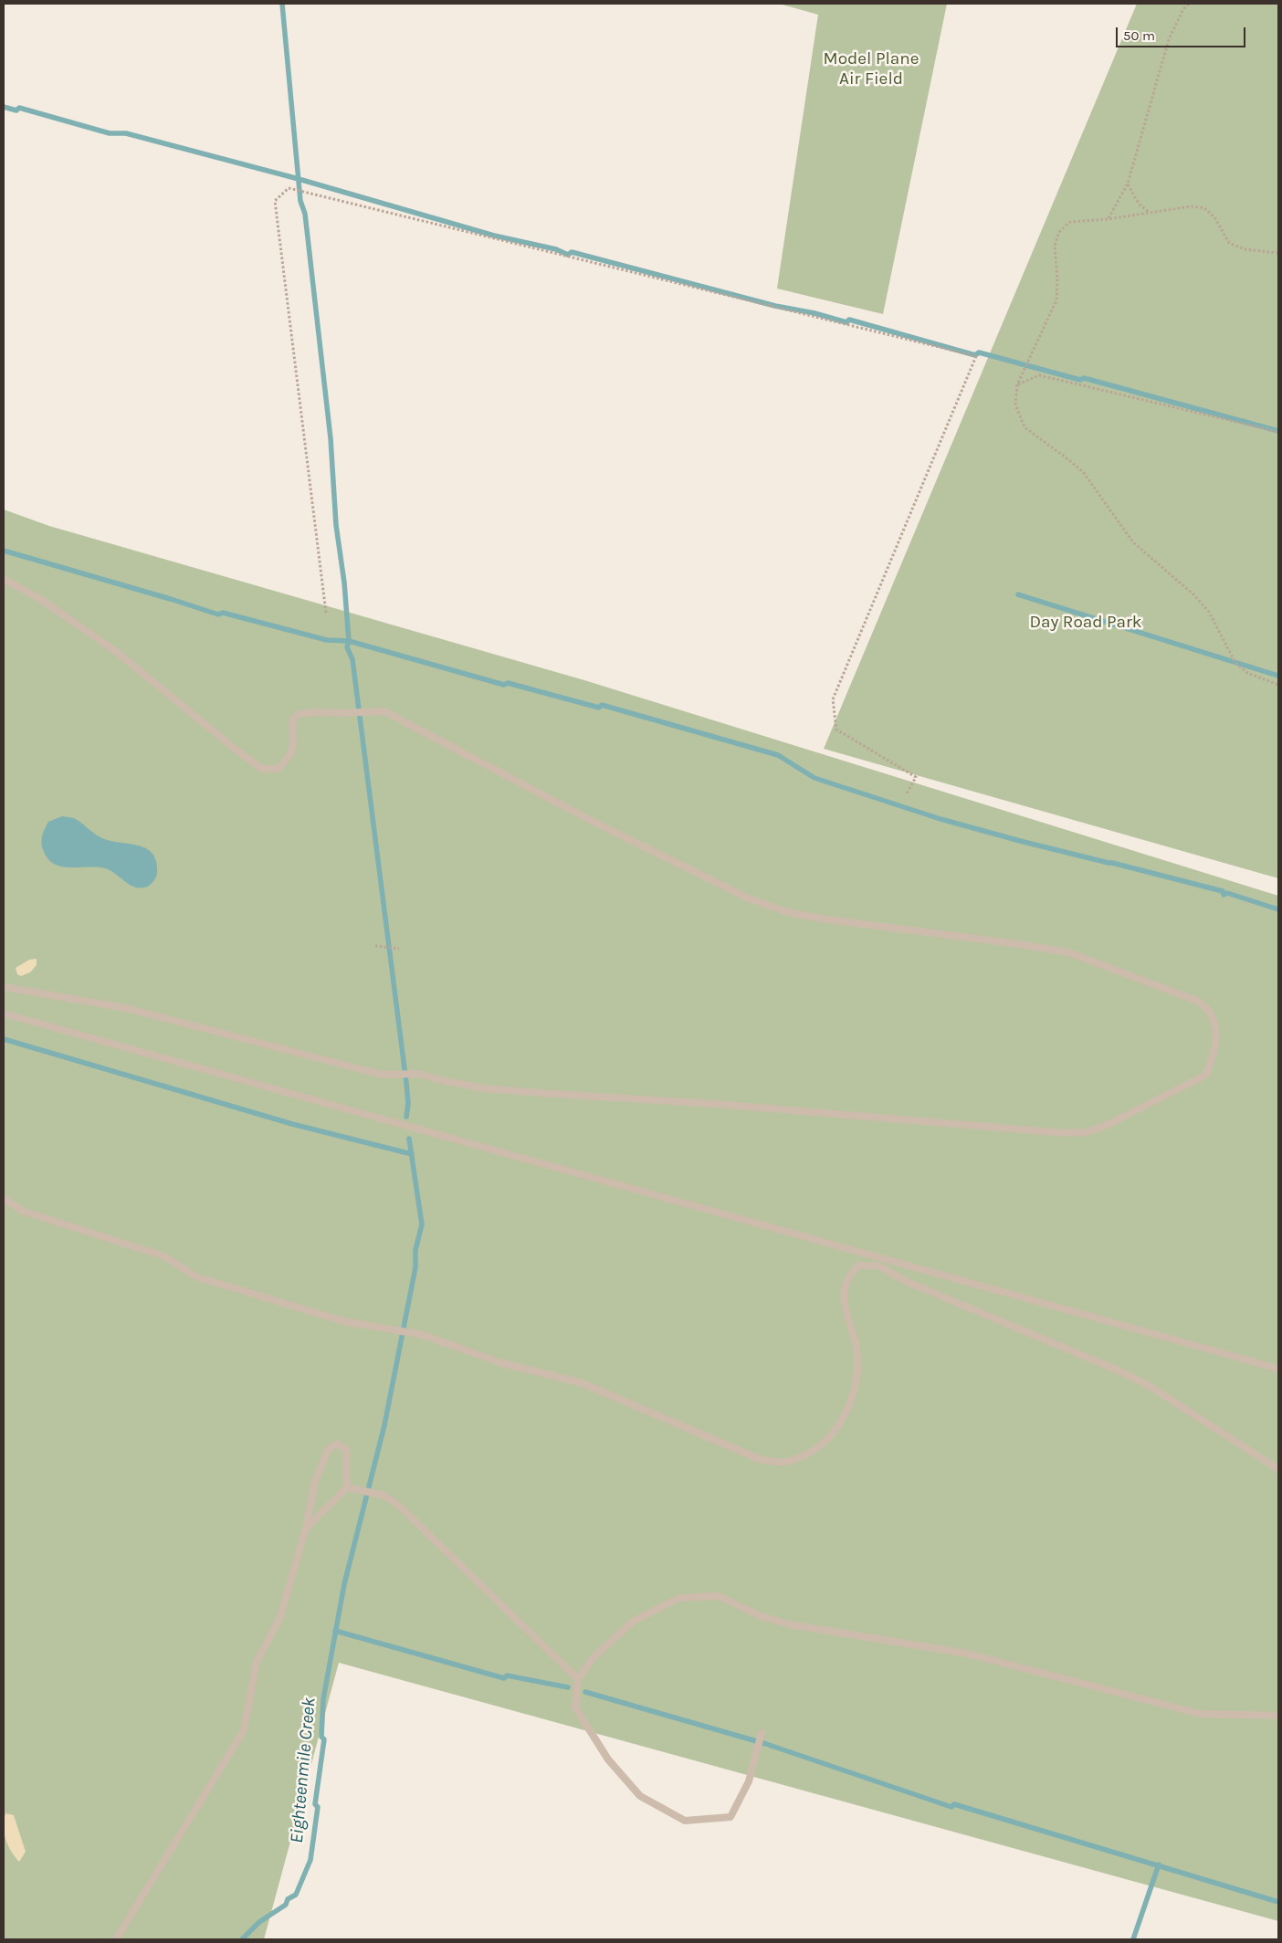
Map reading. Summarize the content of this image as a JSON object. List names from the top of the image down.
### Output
{
  "water": ["Eighteenmile Creek"],
  "parks": ["Model Plane Air Field", "Day Road Park"],
  "scale_bar": "50 m"
}
